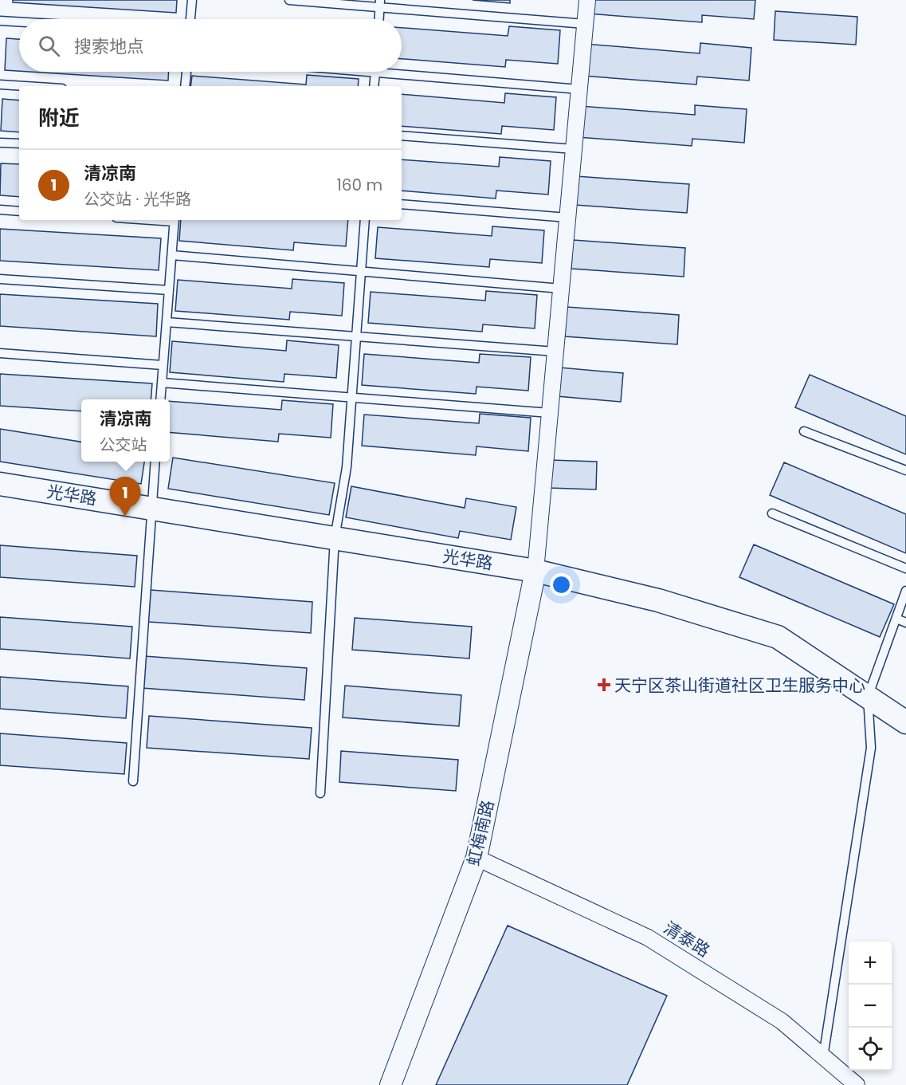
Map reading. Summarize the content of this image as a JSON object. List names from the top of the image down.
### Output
{
  "streets": {
    "main road": ["光华路"],
    "street": ["虹梅南路", "清泰路"]
  },
  "crossings": [
    ["光华路", "虹梅南路"],
    ["虹梅南路", "清泰路"]
  ],
  "places": {
    "health": ["天宁区茶山街道社区卫生服务中心"]
  },
  "page": {
    "search": "搜索地点",
    "heading": "附近",
    "list": [
      {
        "mark": "1",
        "name": "清凉南",
        "note": "公交站 · 光华路",
        "value": "160 m"
      }
    ],
    "popup": ["清凉南", "公交站"],
    "pins": "1",
    "map_buttons": ["+", "−"]
  }
}
